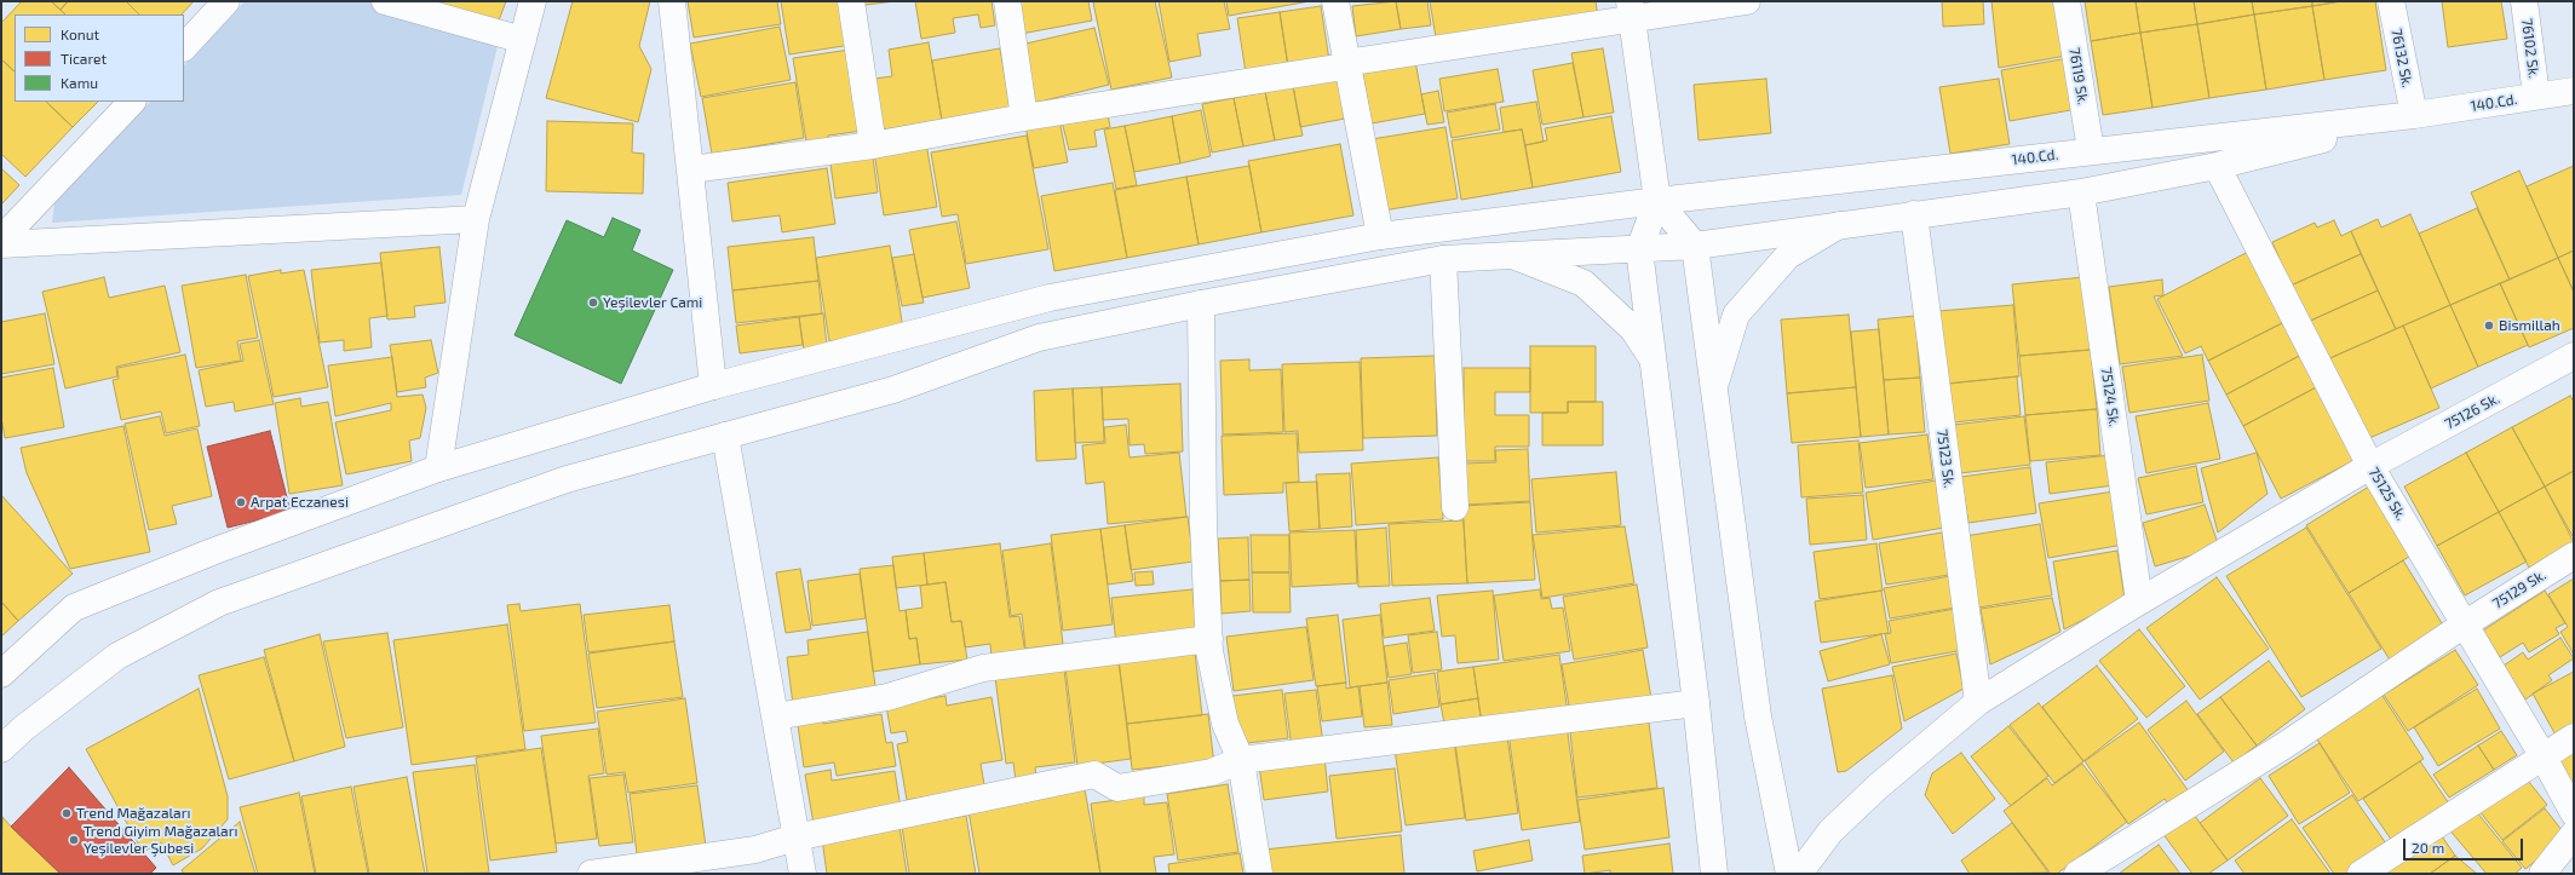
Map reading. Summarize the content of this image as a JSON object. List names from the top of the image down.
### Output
{
  "streets": {
    "street": [
      "76102 Sk.",
      "76132 Sk.",
      "76119 Sk.",
      "140.Cd.",
      "75124 Sk.",
      "75126 Sk.",
      "75123 Sk.",
      "75125 Sk.",
      "75129 Sk."
    ]
  },
  "crossings": [
    ["76102 Sk.", "140.Cd."],
    ["76132 Sk.", "140.Cd."],
    ["76119 Sk.", "140.Cd."],
    ["140.Cd.", "75124 Sk."],
    ["140.Cd.", "75123 Sk."],
    ["140.Cd.", "75125 Sk."],
    ["75124 Sk.", "75126 Sk."],
    ["75126 Sk.", "75123 Sk."],
    ["75126 Sk.", "75125 Sk."],
    ["75125 Sk.", "75129 Sk."]
  ],
  "places": [
    "Yeşilevler Cami",
    "Bismillah",
    "Arpat Eczanesi",
    "Trend Mağazaları",
    "Trend Giyim Mağazaları Yeşilevler Şubesi"
  ],
  "legend": ["Konut", "Ticaret", "Kamu"],
  "scale_bar": "20 m"
}
